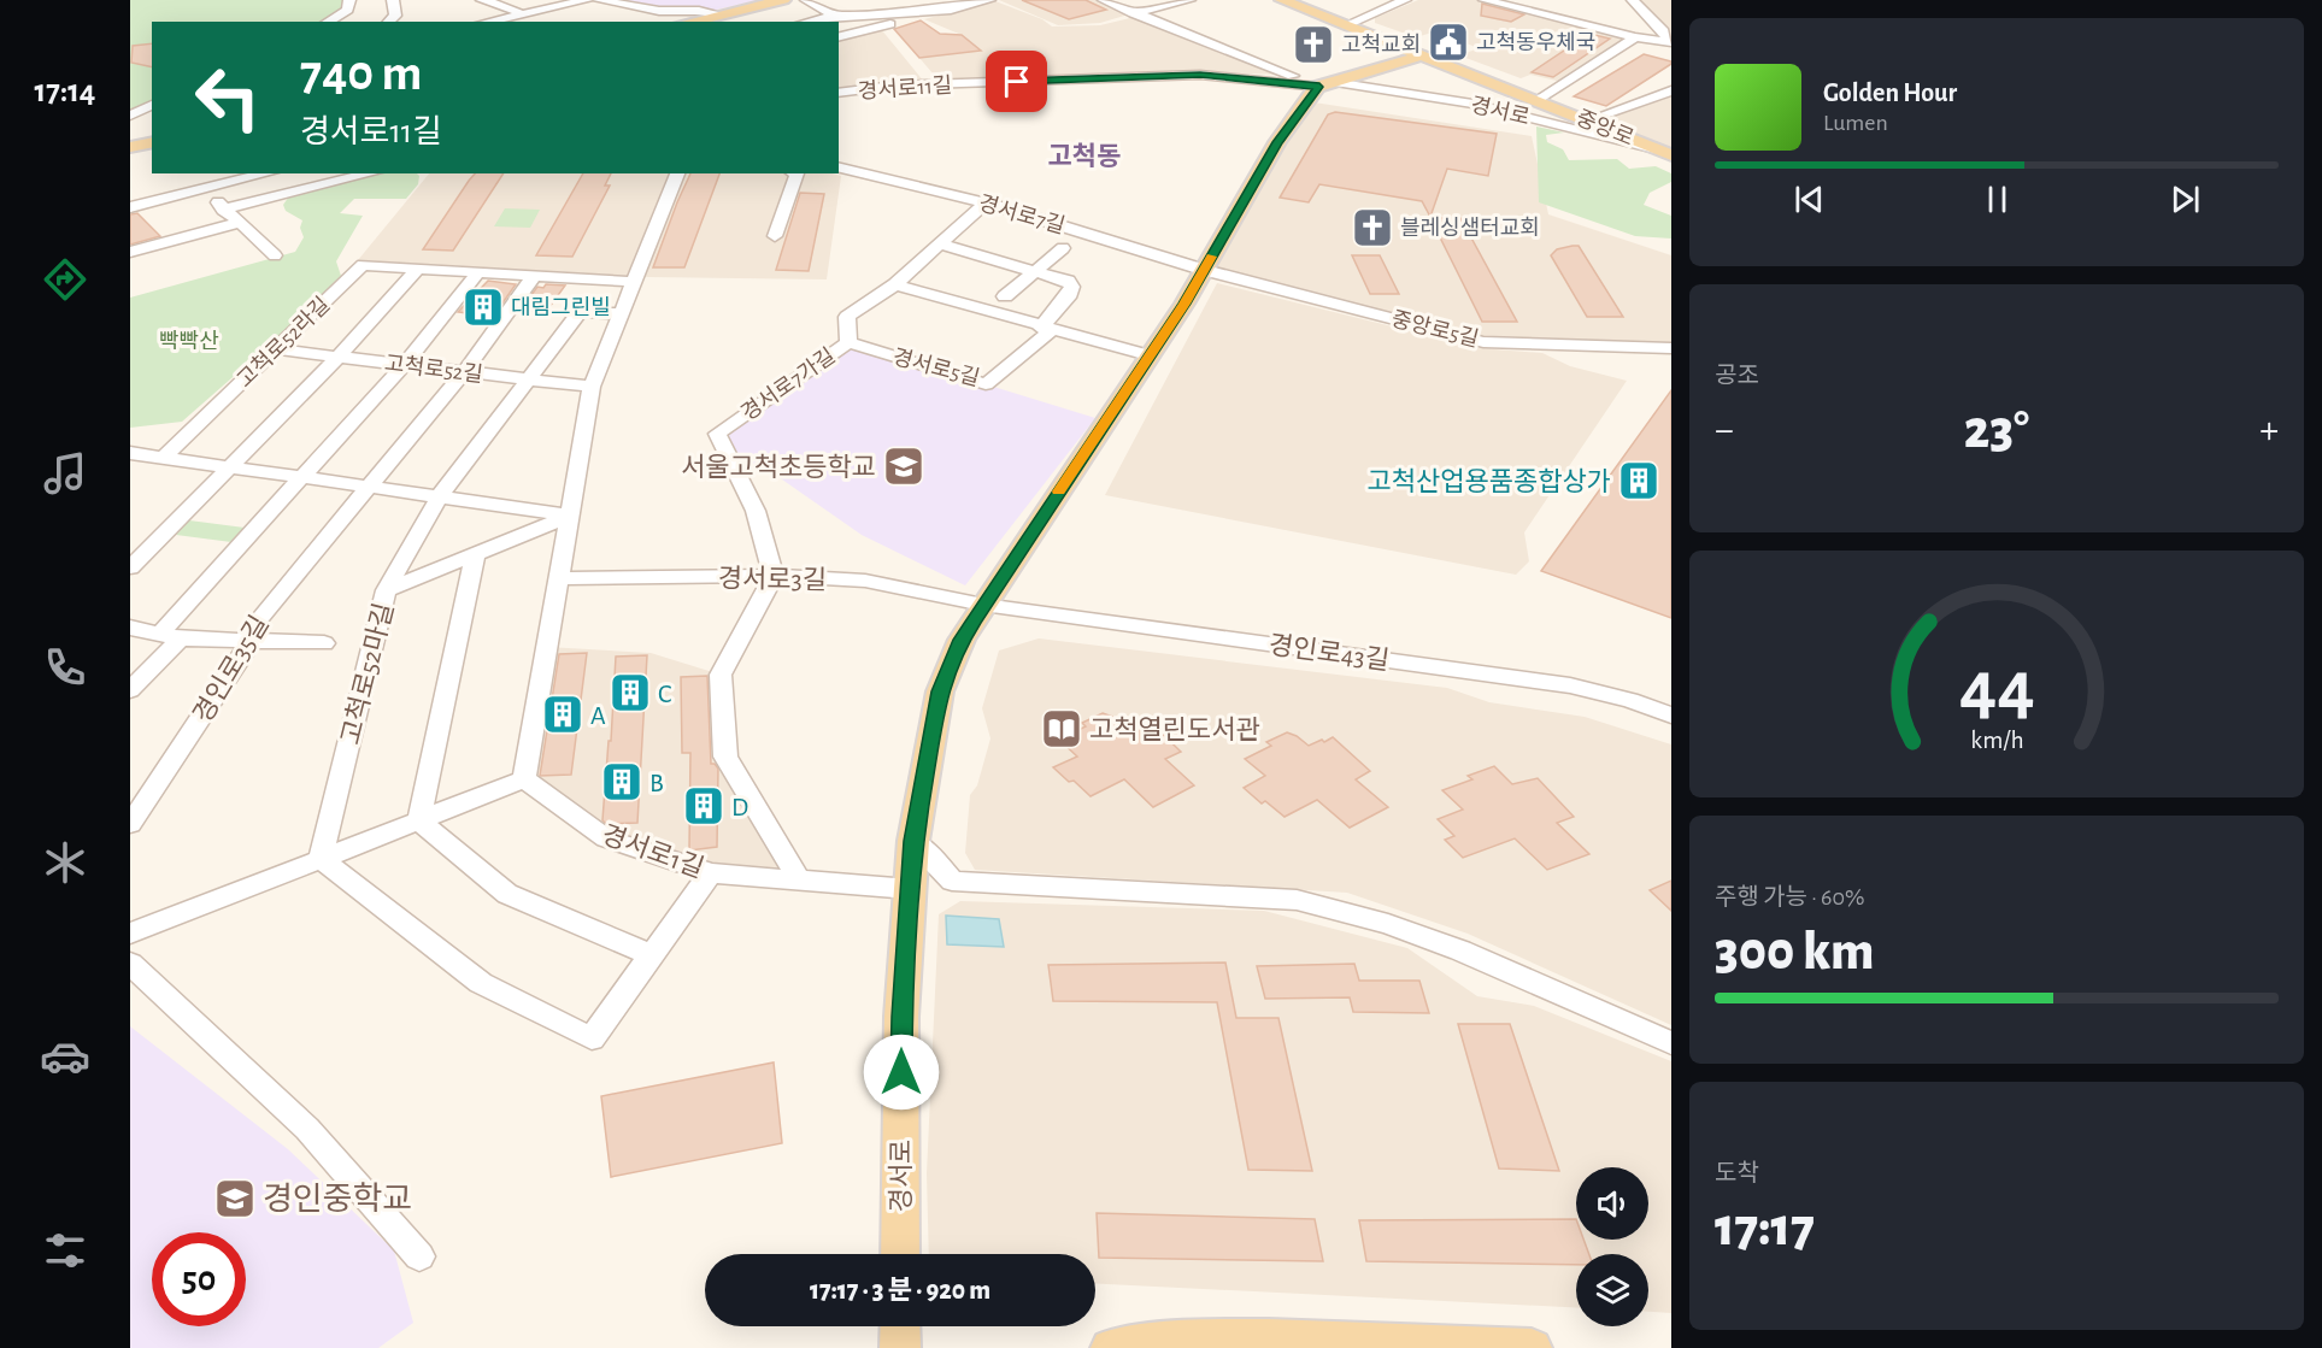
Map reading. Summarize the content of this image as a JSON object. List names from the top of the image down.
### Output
{
  "streets": {
    "main road": ["경서로", "중앙로"],
    "street": [
      "경서로11길",
      "경서로7길",
      "중앙로5길",
      "고척로52라길",
      "경서로5길",
      "고척로52길",
      "경서로7가길",
      "경서로3길",
      "경인로43길",
      "경인로35길",
      "고척로52마길",
      "경서로1길"
    ]
  },
  "crossings": [
    ["경서로11길", "경서로"],
    ["경서로", "중앙로"],
    ["경서로", "경서로7길"],
    ["경서로", "중앙로5길"],
    ["경서로", "경서로3길"],
    ["경서로", "경인로43길"],
    ["경서로", "경서로1길"],
    ["경서로7길", "중앙로5길"],
    ["경서로7길", "경서로7가길"],
    ["고척로52라길", "고척로52길"],
    ["경서로5길", "경서로7가길"],
    ["경서로7가길", "경서로3길"],
    ["경서로3길", "경인로43길"]
  ],
  "districts": ["고척동"],
  "parks": ["빡빡산"],
  "places": {
    "public building": ["고척동우체국"],
    "church": ["고척교회", "블레싱샘터교회"],
    "building": [
      "대림그린빌",
      "고척산업용품종합상가",
      "C",
      "A",
      "B",
      "D"
    ],
    "school or university": ["서울고척초등학교", "경인중학교"],
    "library": ["고척열린도서관"]
  },
  "page": {
    "tabs": "17:14",
    "turn": ["740 m", "경서로11길"],
    "song": ["Golden Hour", "Lumen"],
    "tile": [
      "공조",
      ["주행 가능 · 60%", "300 km"],
      ["도착", "17:17"]
    ],
    "heat": ["−", "23°", "+"],
    "limit": "50",
    "trip": "17:17 · 3 분 · 920 m",
    "gauge": ["44", "km/h"]
  }
}
